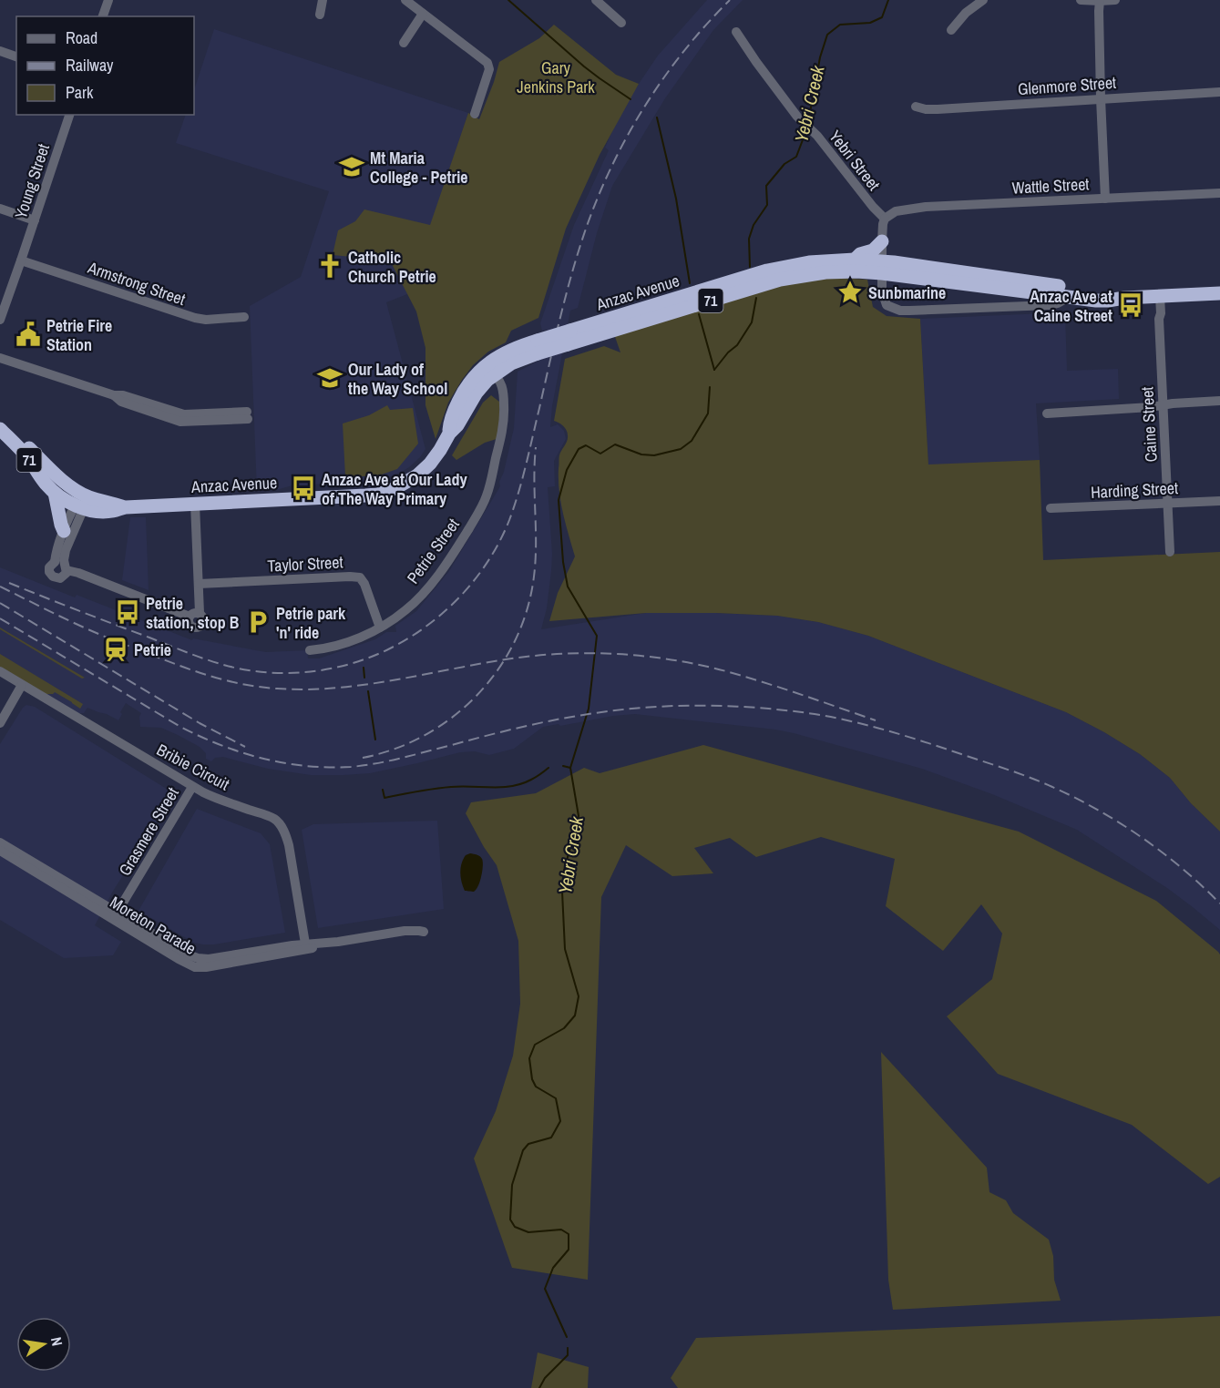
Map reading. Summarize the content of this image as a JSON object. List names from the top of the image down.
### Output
{
  "streets": {
    "highway": ["Anzac Avenue", "71"],
    "street": [
      "Glenmore Street",
      "Yebri Street",
      "Young Street",
      "Wattle Street",
      "Armstrong Street",
      "Caine Street",
      "Harding Street",
      "Petrie Street",
      "Taylor Street",
      "Bribie Circuit",
      "Grasmere Street",
      "Moreton Parade"
    ]
  },
  "crossings": [
    ["Yebri Street", "Wattle Street"],
    ["Young Street", "Armstrong Street"],
    ["Anzac Avenue", "Caine Street"],
    ["Anzac Avenue", "Petrie Street"],
    ["Caine Street", "Harding Street"],
    ["Petrie Street", "Taylor Street"],
    ["Bribie Circuit", "Grasmere Street"],
    ["Bribie Circuit", "Moreton Parade"],
    ["Grasmere Street", "Moreton Parade"]
  ],
  "water": ["Yebri Creek"],
  "parks": ["Gary Jenkins Park"],
  "places": {
    "school or university": ["Mt Maria College - Petrie", "Our Lady of the Way School"],
    "church": ["Catholic Church Petrie"],
    "place": ["Sunbmarine"],
    "bus stop": ["Anzac Ave at Caine Street", "Anzac Ave at Our Lady of The Way Primary", "Petrie station, stop B"],
    "public building": ["Petrie Fire Station"],
    "parking": ["Petrie park 'n' ride"],
    "station": ["Petrie"]
  },
  "legend": ["Road", "Railway", "Park"],
  "north": "right"
}
